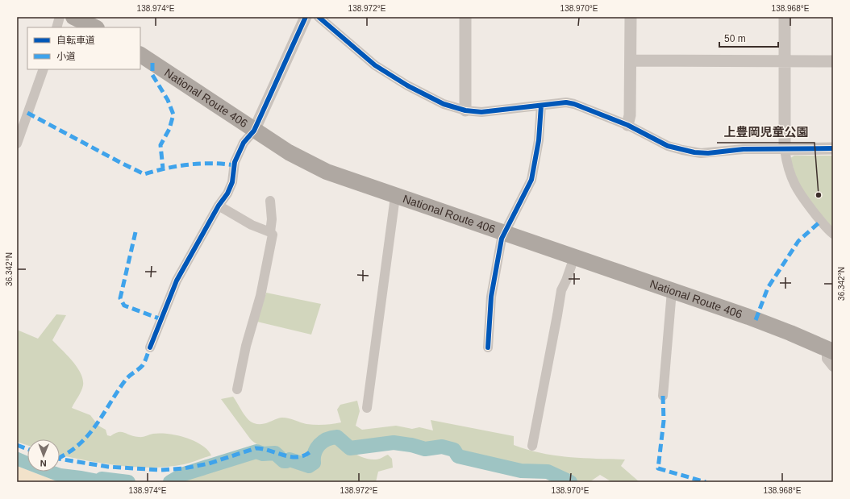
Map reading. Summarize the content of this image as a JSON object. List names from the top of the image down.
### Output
{
  "streets": {
    "highway": ["National Route 406"]
  },
  "places": ["上豊岡児童公園"],
  "legend": ["自転車道", "小道"],
  "scale_bar": "50 m",
  "north": "bottom",
  "coordinates": [
    "138.974°E",
    "138.972°E",
    "138.970°E",
    "138.968°E",
    "36.342°N"
  ]
}
